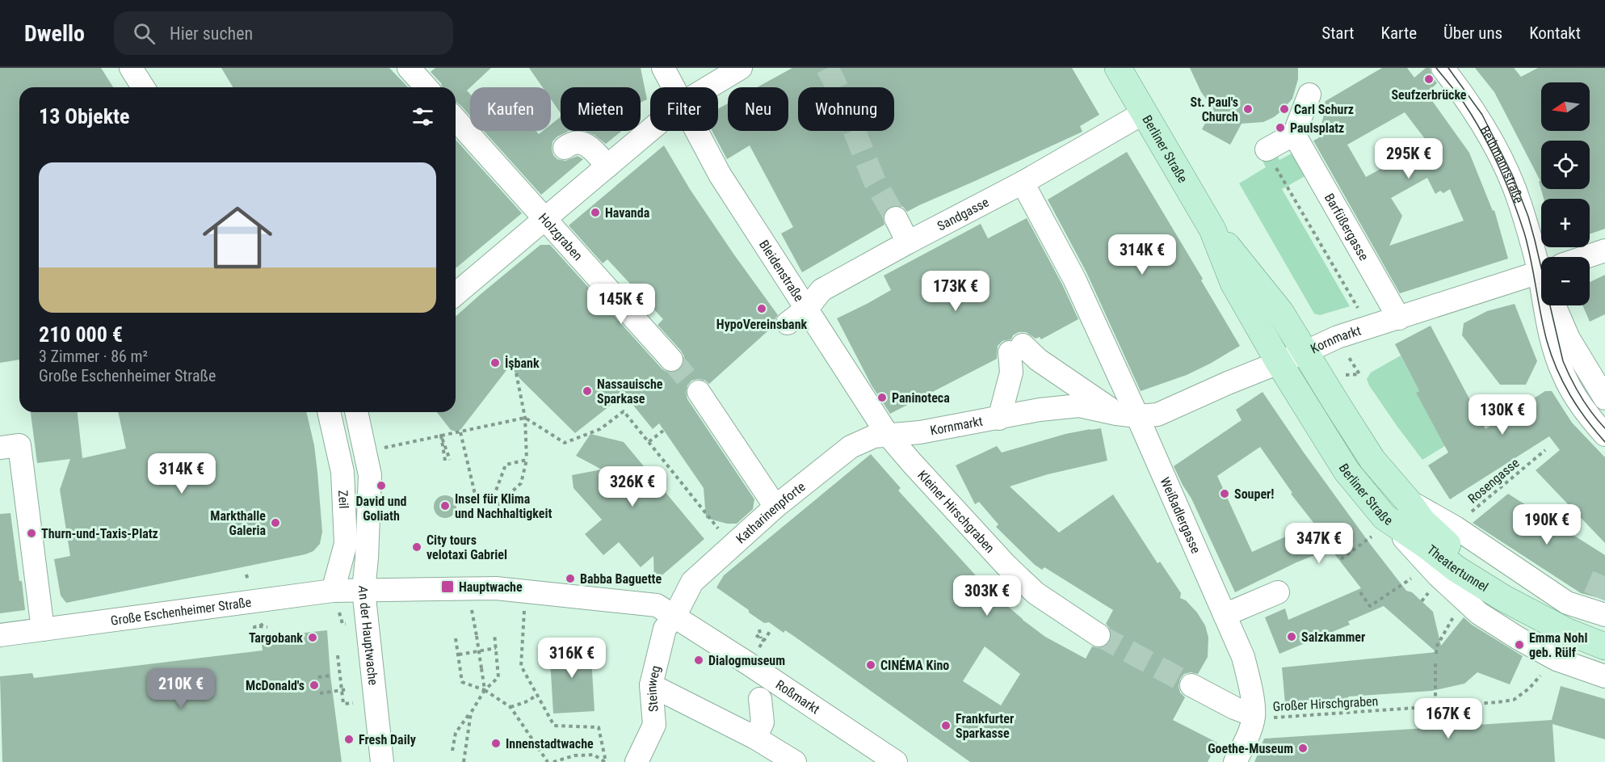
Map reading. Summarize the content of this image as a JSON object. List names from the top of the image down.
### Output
{
  "streets": {
    "main road": ["Berliner Straße", "Theatertunnel"],
    "street": [
      "Bethmannstraße",
      "Sandgasse",
      "Barfüßergasse",
      "Holzgraben",
      "Bleidenstraße",
      "Kornmarkt",
      "Zeil",
      "Kleiner Hirschgraben",
      "Katharinenpforte",
      "Weißadlergasse",
      "Große Eschenheimer Straße",
      "An der Hauptwache",
      "Steinweg",
      "Roßmarkt"
    ],
    "path": ["Rosengasse", "Großer Hirschgraben"]
  },
  "crossings": [
    ["Berliner Straße", "Sandgasse"],
    ["Berliner Straße", "Kornmarkt"],
    ["Berliner Straße", "Rosengasse"],
    ["Berliner Straße", "Theatertunnel"],
    ["Berliner Straße", "Großer Hirschgraben"],
    ["Sandgasse", "Bleidenstraße"],
    ["Barfüßergasse", "Kornmarkt"],
    ["Bleidenstraße", "Kornmarkt"],
    ["Bleidenstraße", "Kleiner Hirschgraben"],
    ["Bleidenstraße", "Katharinenpforte"],
    ["Kornmarkt", "Kleiner Hirschgraben"],
    ["Kornmarkt", "Katharinenpforte"],
    ["Kornmarkt", "Weißadlergasse"],
    ["Zeil", "Große Eschenheimer Straße"],
    ["Zeil", "An der Hauptwache"],
    ["Kleiner Hirschgraben", "Katharinenpforte"],
    ["Katharinenpforte", "An der Hauptwache"],
    ["Katharinenpforte", "Steinweg"],
    ["Katharinenpforte", "Roßmarkt"],
    ["Weißadlergasse", "Großer Hirschgraben"],
    ["Große Eschenheimer Straße", "An der Hauptwache"],
    ["An der Hauptwache", "Steinweg"],
    ["An der Hauptwache", "Roßmarkt"],
    ["Steinweg", "Roßmarkt"]
  ],
  "places": {
    "other": [
      "Seufzerbrücke",
      "St. Paul's Church",
      "Carl Schurz",
      "Paulsplatz",
      "Havanda",
      "HypoVereinsbank",
      "İşbank",
      "Nassauische Sparkase",
      "Paninoteca",
      "David und Goliath",
      "Souper!",
      "Insel für Klima und Nachhaltigkeit",
      "Markthalle Galeria",
      "Thurn-und-Taxis-Platz",
      "City tours velotaxi Gabriel",
      "Babba Baguette",
      "Salzkammer",
      "Targobank",
      "Emma Nohl geb. Rülf",
      "Dialogmuseum",
      "CINÉMA Kino",
      "McDonald's",
      "Frankfurter Sparkasse",
      "Fresh Daily",
      "Innenstadtwache",
      "Goethe-Museum"
    ],
    "transit": ["Hauptwache"]
  },
  "north": "left",
  "page": {
    "header": "Dwello",
    "search": "Hier suchen",
    "nav": [
      "Start",
      "Karte",
      "Über uns",
      "Kontakt"
    ],
    "map_buttons": ["+", "−"],
    "chip": [
      "Kaufen",
      "Mieten",
      "Filter",
      "Neu",
      "Wohnung"
    ],
    "heading": "13 Objekte",
    "price": [
      "295K €",
      "314K €",
      "173K €",
      "145K €",
      "130K €",
      "314K €",
      "326K €",
      "190K €",
      "347K €",
      "303K €",
      "316K €",
      "210K €",
      "167K €"
    ],
    "list": [
      {
        "name": "210 000 €",
        "note": "3 Zimmer · 86 m² · Große Eschenheimer Straße"
      }
    ]
  }
}
